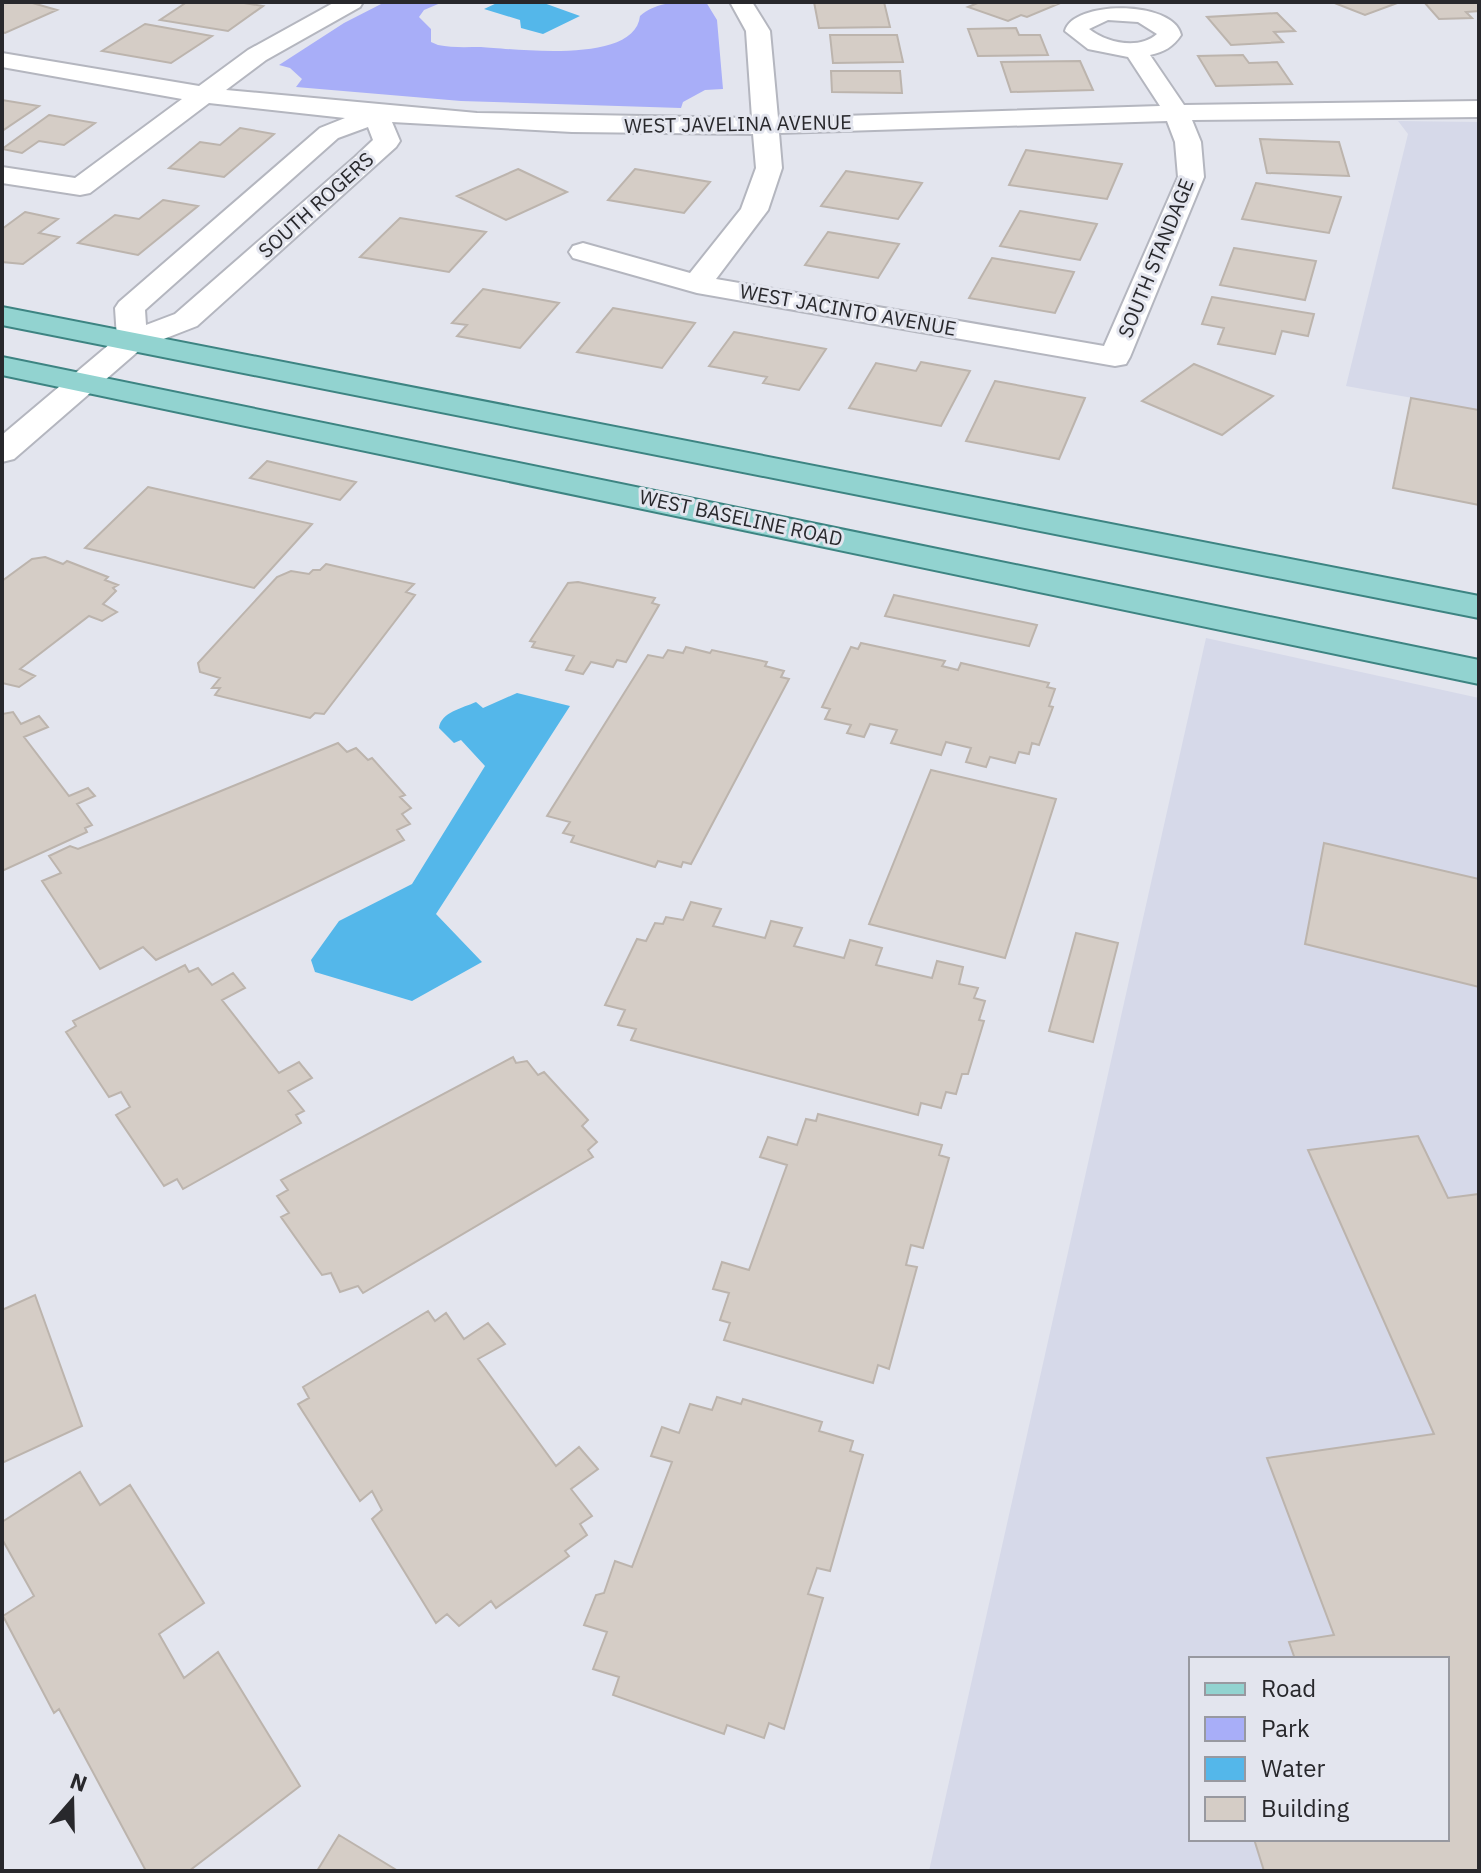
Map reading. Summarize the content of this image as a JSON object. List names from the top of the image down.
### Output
{
  "streets": {
    "main road": ["WEST BASELINE ROAD"],
    "street": [
      "WEST JAVELINA AVENUE",
      "SOUTH ROGERS",
      "SOUTH STANDAGE",
      "WEST JACINTO AVENUE"
    ]
  },
  "crossings": [
    ["WEST JAVELINA AVENUE", "SOUTH ROGERS"],
    ["WEST JAVELINA AVENUE", "SOUTH STANDAGE"],
    ["SOUTH ROGERS", "WEST BASELINE ROAD"],
    ["SOUTH STANDAGE", "WEST JACINTO AVENUE"]
  ],
  "legend": [
    "Road",
    "Park",
    "Water",
    "Building"
  ],
  "north": "top"
}
